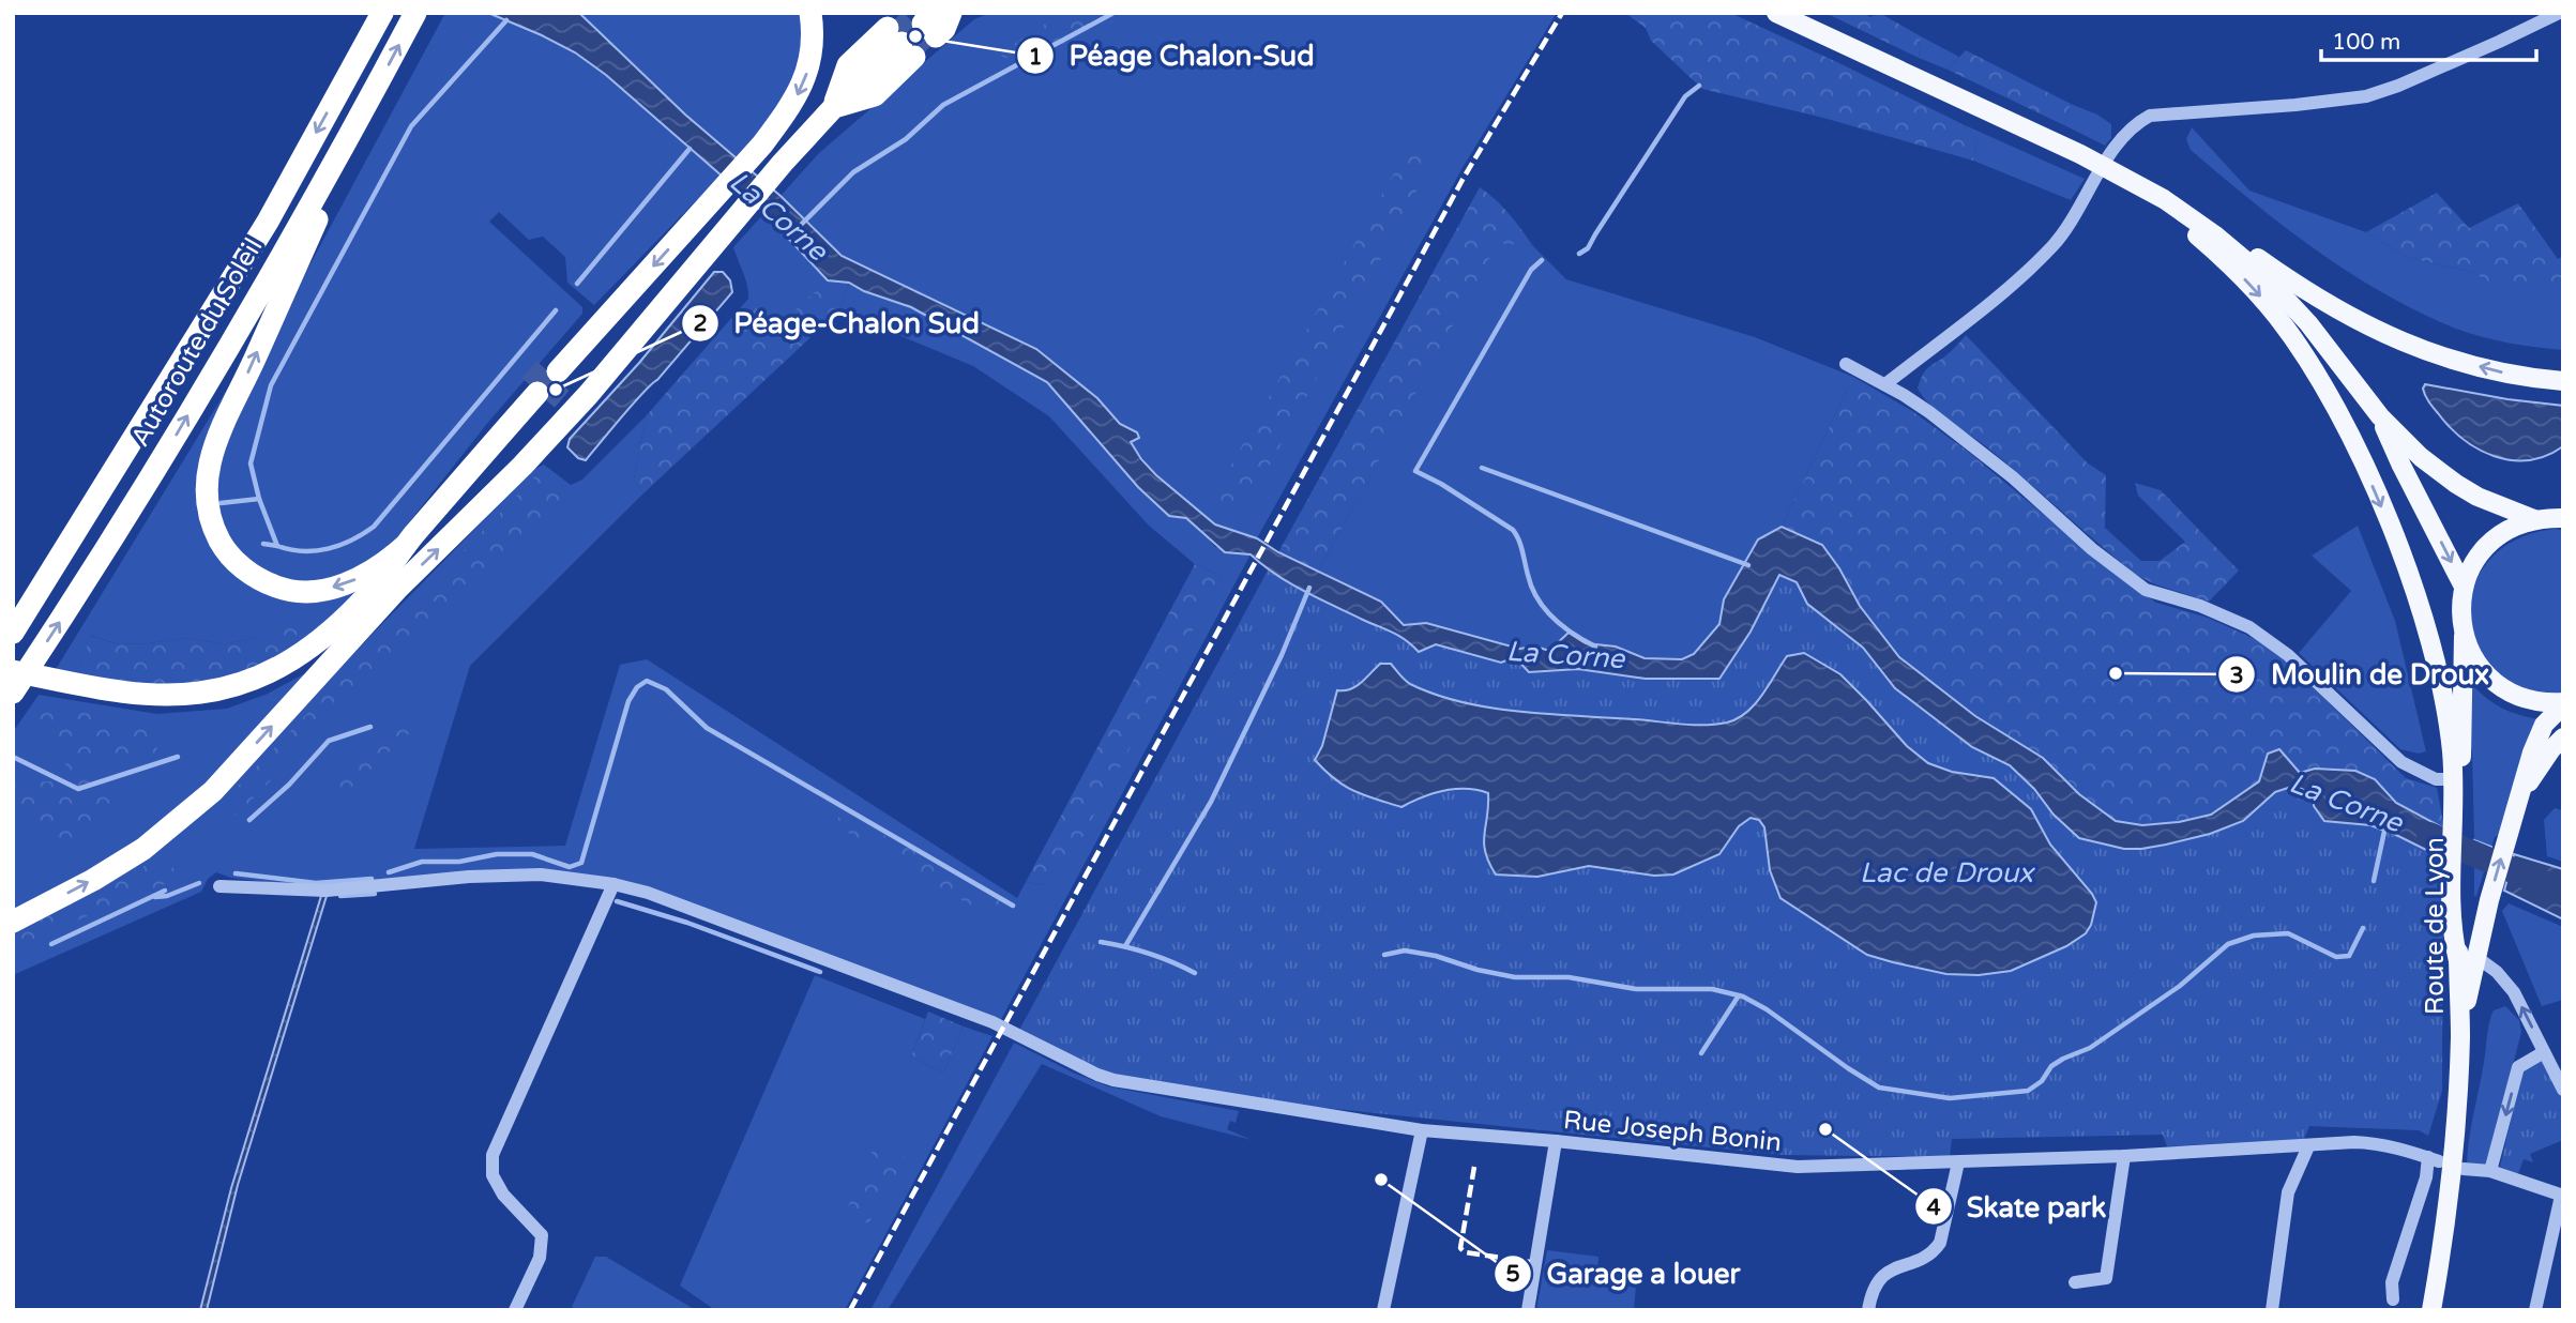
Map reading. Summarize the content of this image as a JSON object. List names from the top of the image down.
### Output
{
  "streets": {
    "highway": ["Autoroute du Soleil"],
    "main road": ["Route de Lyon"],
    "street": ["Rue Joseph Bonin"]
  },
  "water": ["La Corne", "Lac de Droux"],
  "places": [
    "Péage Chalon-Sud",
    "Péage-Chalon Sud",
    "Moulin de Droux",
    "Skate park",
    "Garage a louer"
  ],
  "scale_bar": "100 m"
}
